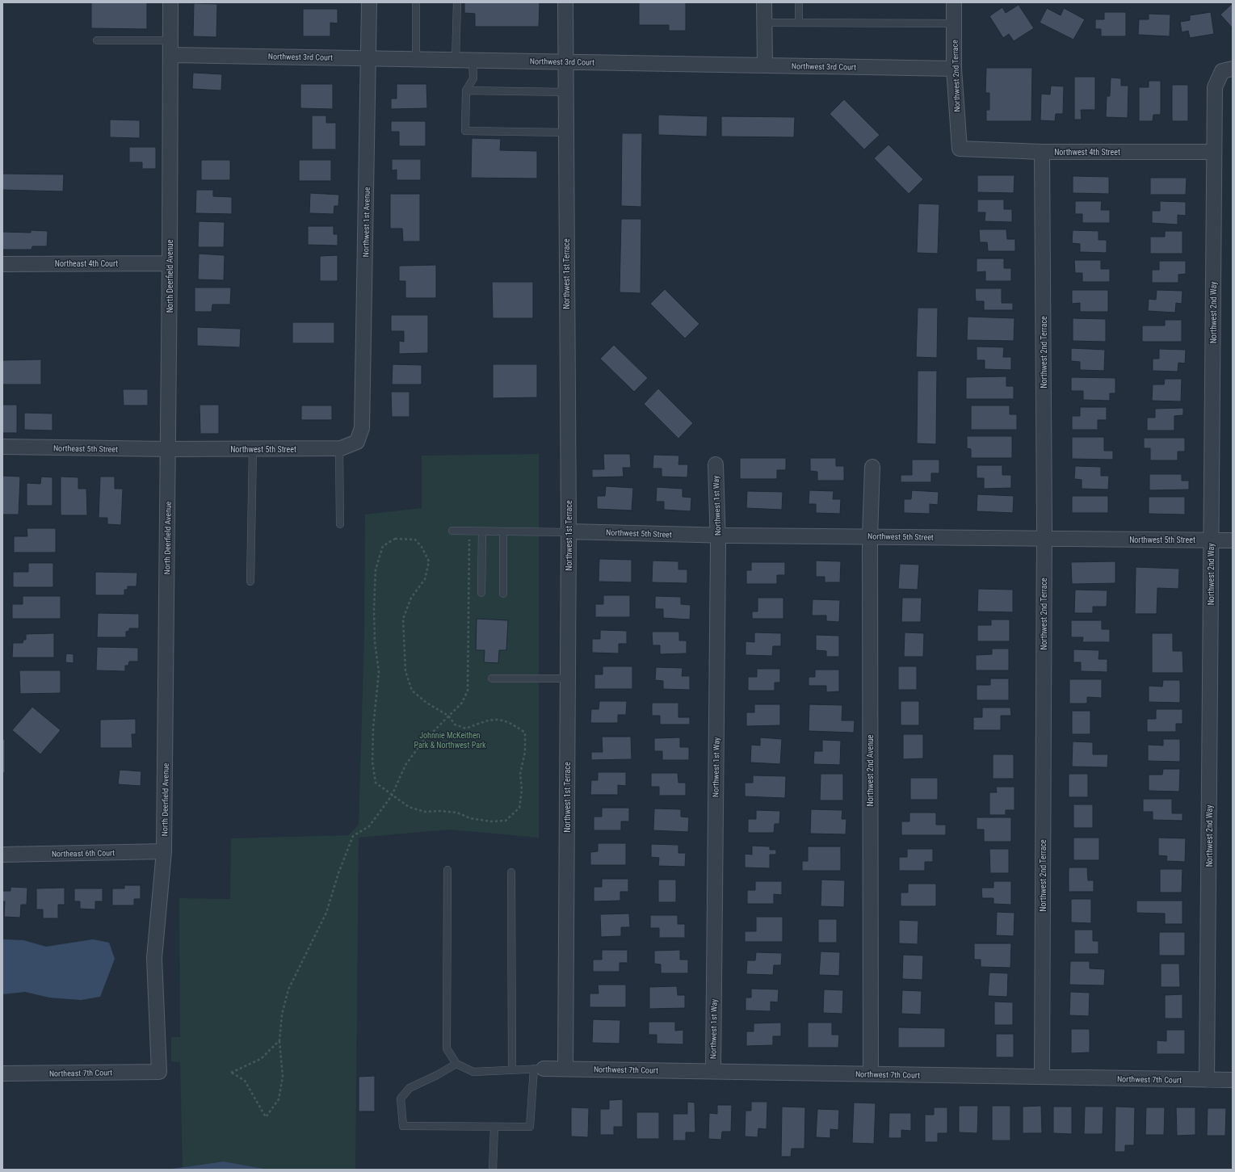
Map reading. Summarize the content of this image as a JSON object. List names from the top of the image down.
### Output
{
  "streets": {
    "street": [
      "Northwest 3rd Court",
      "Northwest 2nd Terrace",
      "Northwest 4th Street",
      "Northwest 1st Avenue",
      "Northeast 4th Court",
      "Northwest 1st Terrace",
      "North Deerfield Avenue",
      "Northwest 2nd Way",
      "Northeast 5th Street",
      "Northwest 5th Street",
      "Northwest 1st Way",
      "Northwest 2nd Avenue",
      "Northeast 6th Court",
      "Northwest 7th Court",
      "Northeast 7th Court"
    ]
  },
  "crossings": [
    ["Northwest 3rd Court", "Northwest 2nd Terrace"],
    ["Northwest 3rd Court", "Northwest 1st Avenue"],
    ["Northwest 3rd Court", "Northwest 1st Terrace"],
    ["Northwest 3rd Court", "North Deerfield Avenue"],
    ["Northwest 2nd Terrace", "Northwest 4th Street"],
    ["Northwest 2nd Terrace", "Northwest 5th Street"],
    ["Northwest 2nd Terrace", "Northwest 7th Court"],
    ["Northwest 4th Street", "Northwest 2nd Way"],
    ["Northwest 1st Avenue", "Northwest 5th Street"],
    ["Northeast 4th Court", "North Deerfield Avenue"],
    ["Northwest 1st Terrace", "Northwest 5th Street"],
    ["Northwest 1st Terrace", "Northwest 7th Court"],
    ["North Deerfield Avenue", "Northeast 5th Street"],
    ["North Deerfield Avenue", "Northwest 5th Street"],
    ["North Deerfield Avenue", "Northeast 6th Court"],
    ["North Deerfield Avenue", "Northeast 7th Court"],
    ["Northwest 2nd Way", "Northwest 5th Street"],
    ["Northwest 2nd Way", "Northwest 7th Court"],
    ["Northeast 5th Street", "Northwest 5th Street"],
    ["Northwest 5th Street", "Northwest 1st Way"],
    ["Northwest 5th Street", "Northwest 2nd Avenue"],
    ["Northwest 1st Way", "Northwest 7th Court"],
    ["Northwest 2nd Avenue", "Northwest 7th Court"]
  ],
  "parks": ["Johnnie McKeithen Park & Northwest Park"]
}
